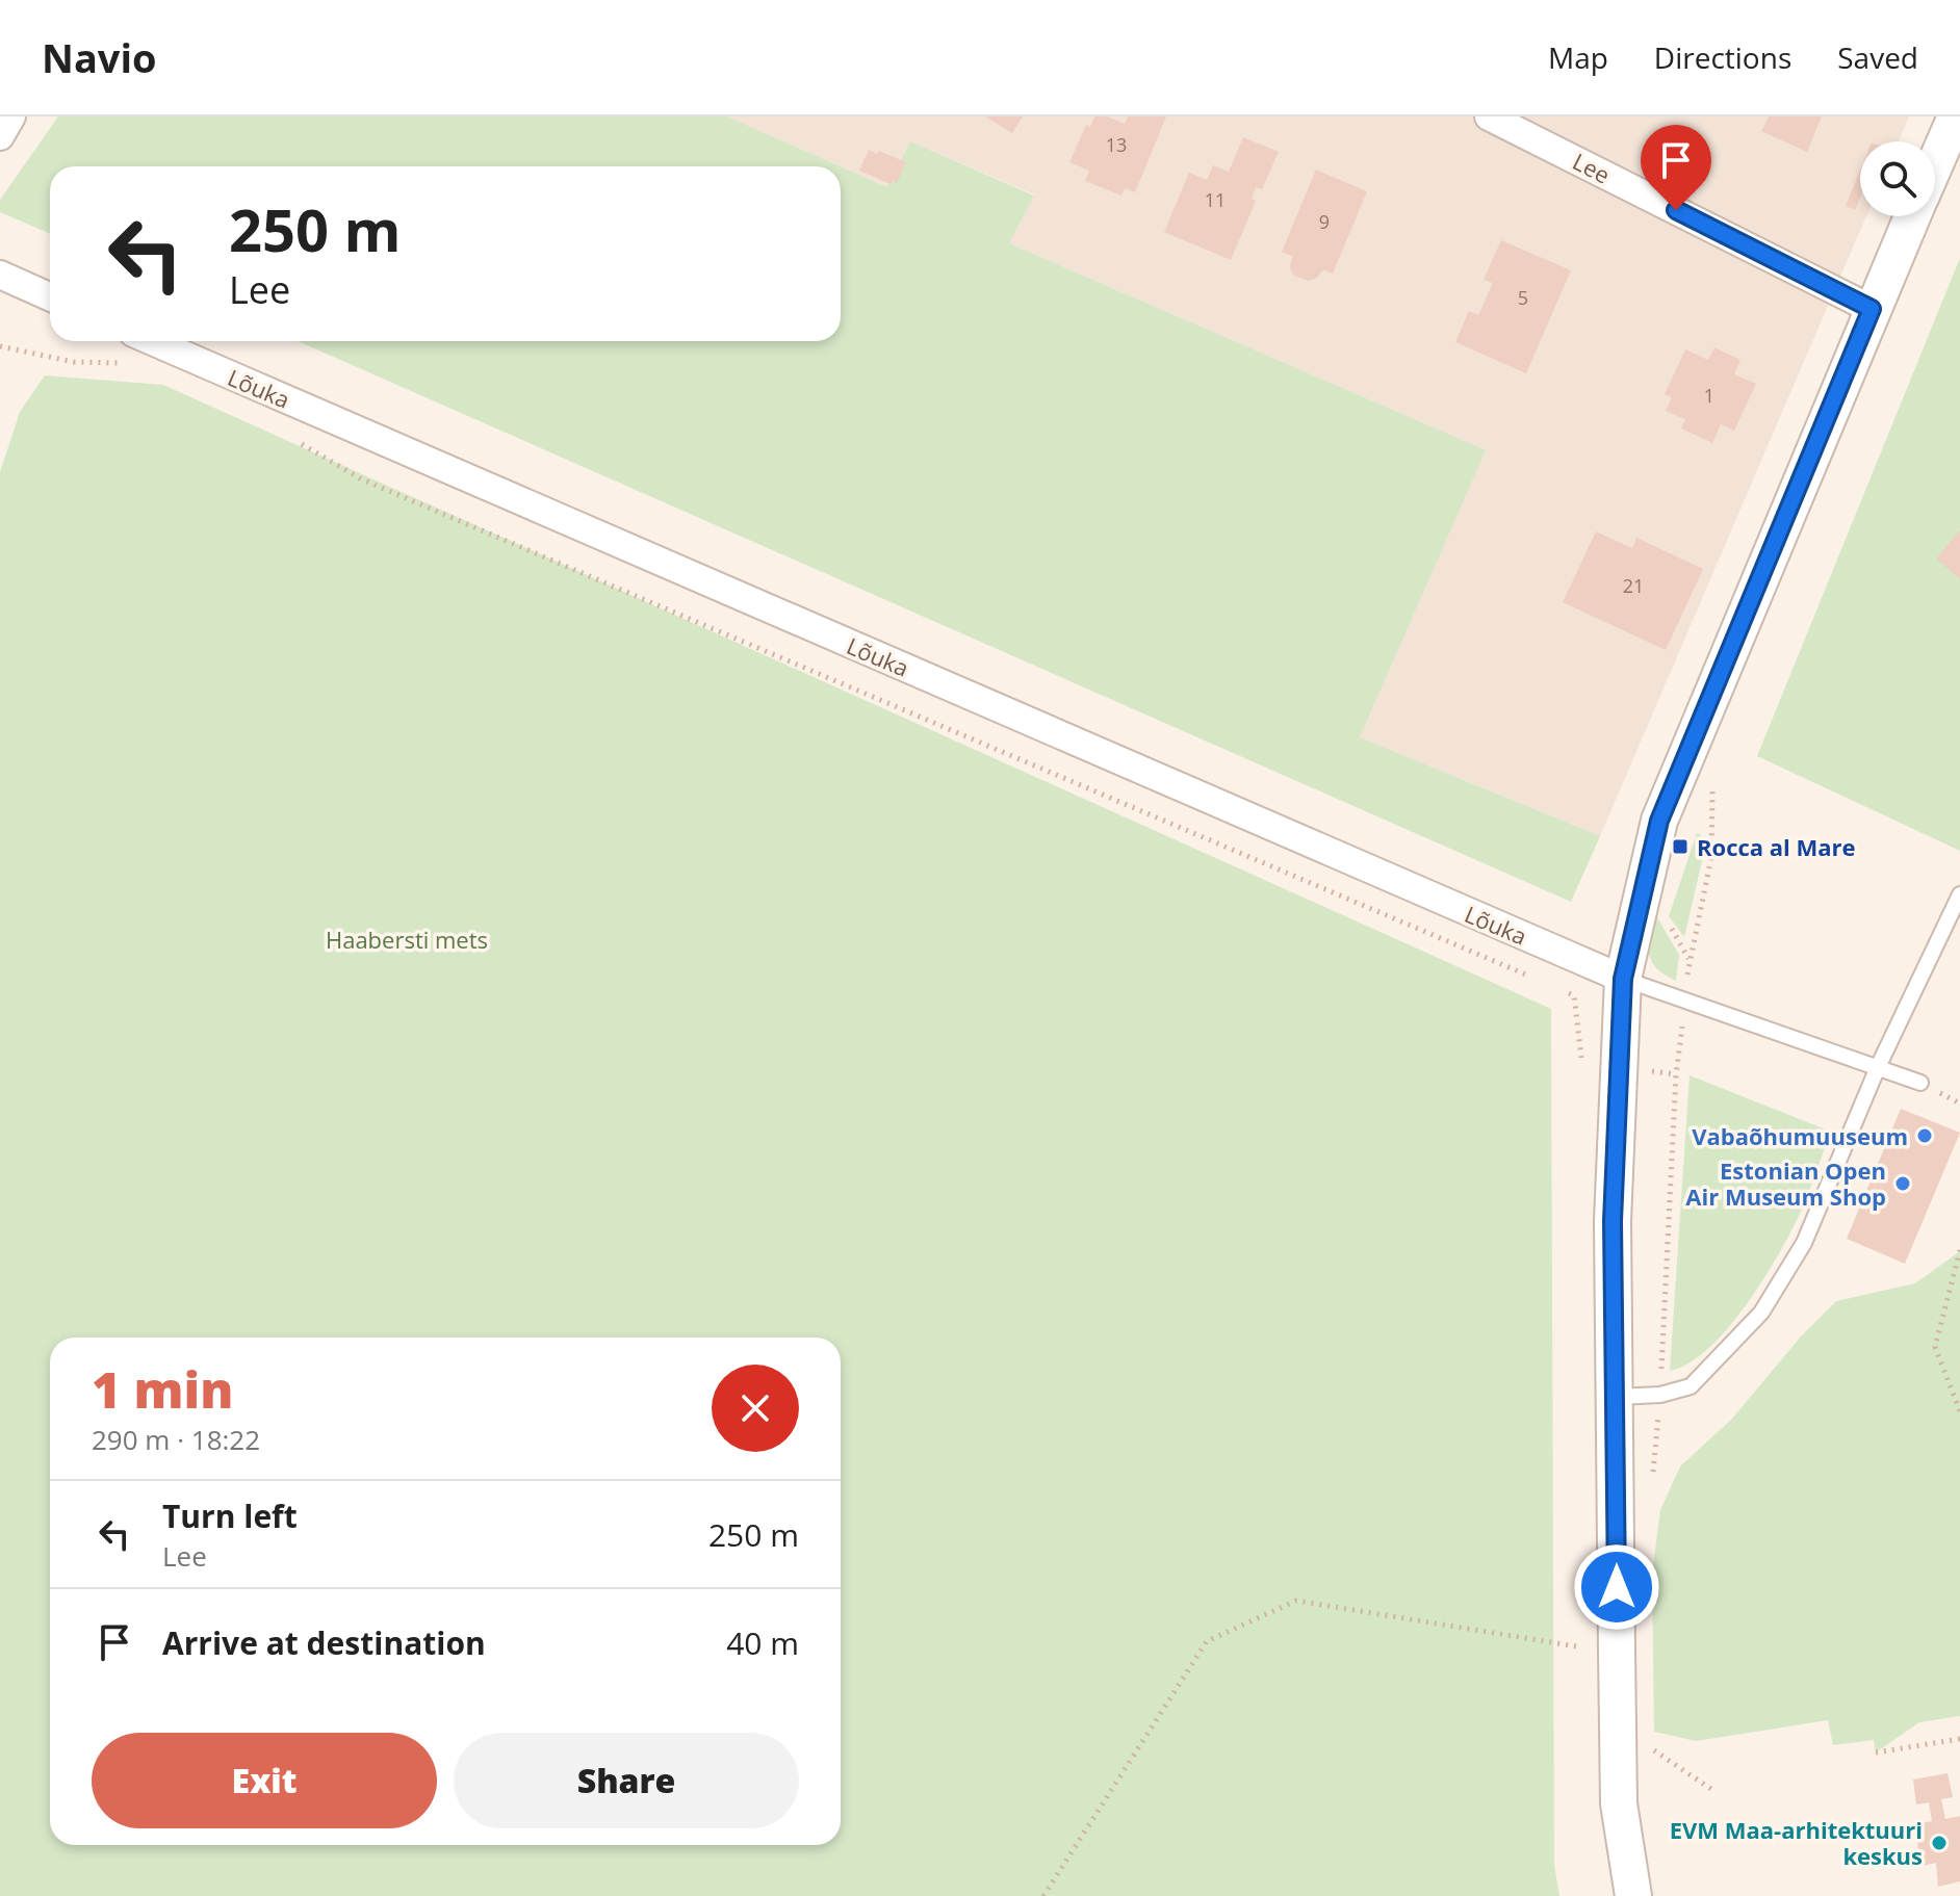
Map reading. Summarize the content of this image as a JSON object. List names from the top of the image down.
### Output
{
  "streets": {
    "street": ["Lee", "Lõuka"]
  },
  "parks": ["Haabersti mets"],
  "places": {
    "transit": ["Rocca al Mare"],
    "other": ["Vabaõhumuuseum", "Estonian Open Air Museum Shop", "EVM Maa-arhitektuuri keskus"]
  },
  "house_numbers": [
    "13",
    "11",
    "9",
    "5",
    "1",
    "21"
  ],
  "page": {
    "header": "Navio",
    "nav": ["Map", "Directions", "Saved"],
    "turn": ["250 m", "Lee"],
    "heading": ["1 min", "290 m · 18:22"],
    "list": [
      {
        "name": "Turn left",
        "note": "Lee",
        "value": "250 m"
      },
      {
        "name": "Arrive at destination",
        "value": "40 m"
      }
    ],
    "buttons": ["Exit", "Share"]
  }
}
